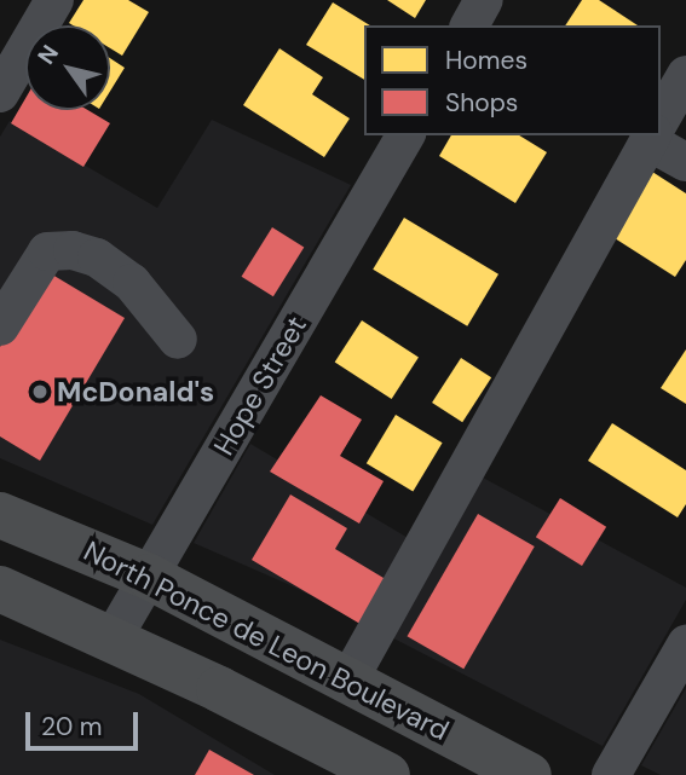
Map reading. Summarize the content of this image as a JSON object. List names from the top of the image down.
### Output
{
  "streets": {
    "highway": ["North Ponce de Leon Boulevard"],
    "street": ["Hope Street"]
  },
  "crossings": [
    ["Hope Street", "North Ponce de Leon Boulevard"]
  ],
  "places": ["McDonald's"],
  "legend": ["Homes", "Shops"],
  "scale_bar": "20 m",
  "north": "top left"
}
